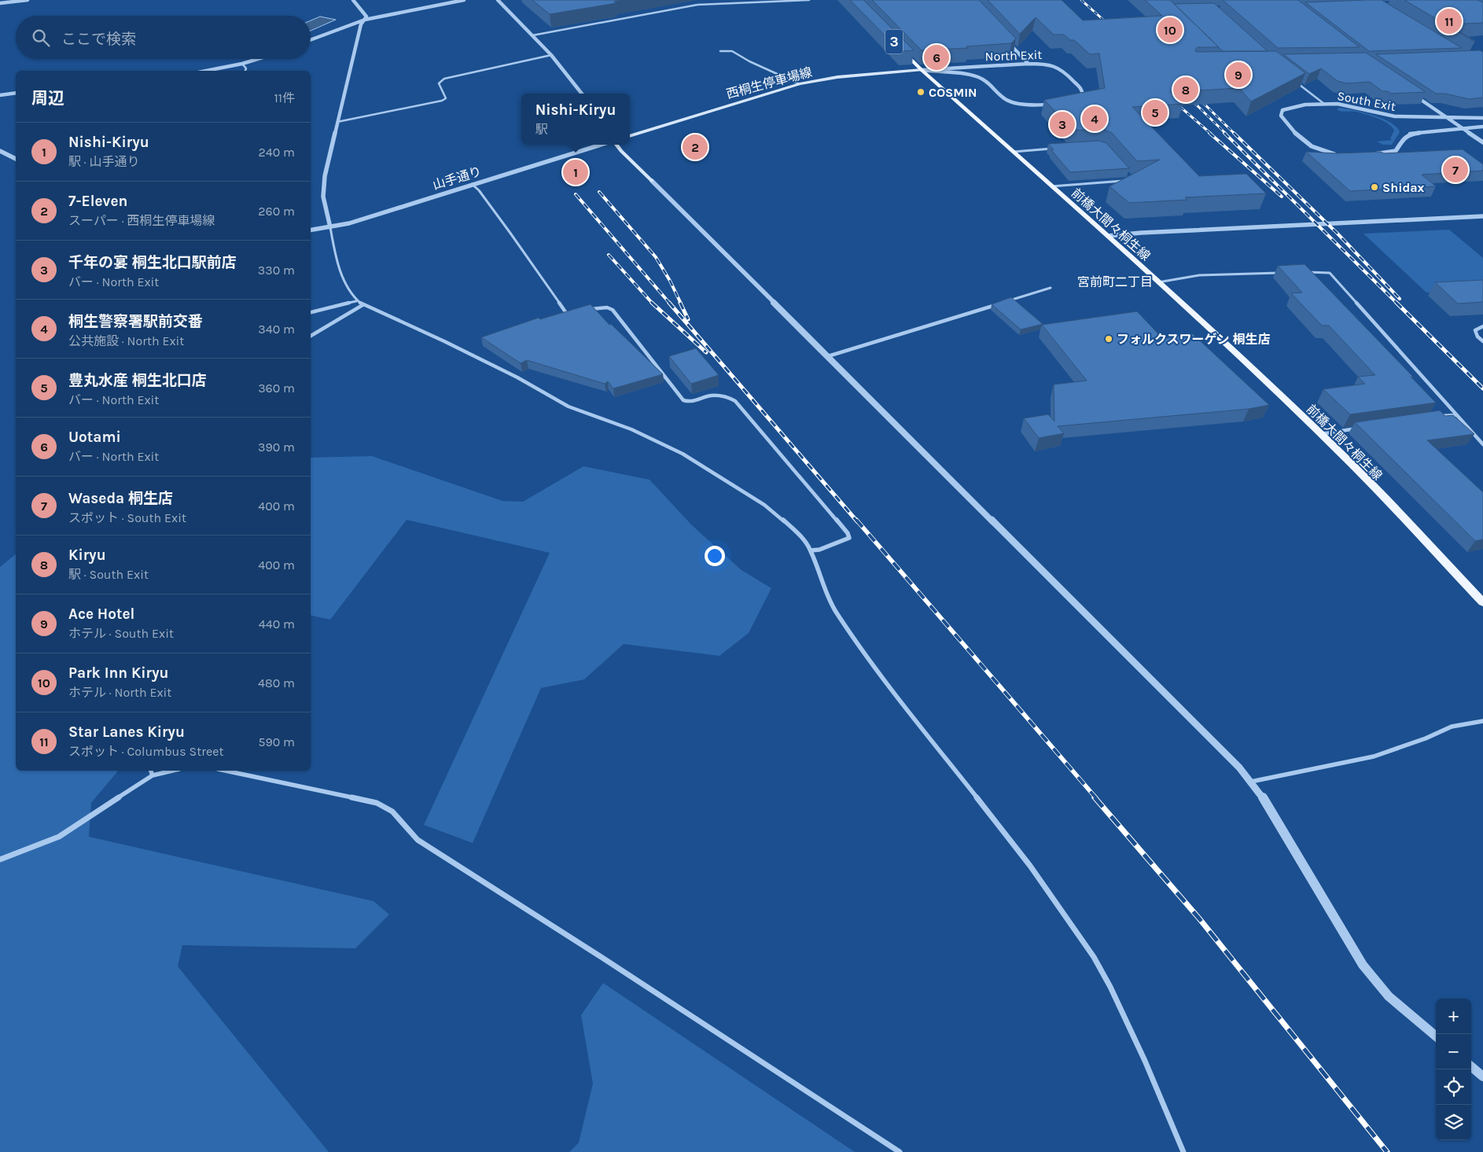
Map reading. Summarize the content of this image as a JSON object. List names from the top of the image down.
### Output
{
  "streets": {
    "main road": ["3", "西桐生停車場線", "前橋大間々桐生線"],
    "street": ["North Exit", "South Exit", "山手通り"]
  },
  "crossings": [
    ["North Exit", "西桐生停車場線"],
    ["North Exit", "前橋大間々桐生線"],
    ["西桐生停車場線", "前橋大間々桐生線"]
  ],
  "districts": ["宮前町二丁目"],
  "places": ["COSMIN", "Shidax", "フォルクスワーゲン 桐生店"],
  "page": {
    "pins": [
      "11",
      "10",
      "6",
      "9",
      "8",
      "5",
      "4",
      "3",
      "2",
      "7",
      "1"
    ],
    "search": "ここで検索",
    "heading": ["周辺", "11件"],
    "popup": ["Nishi-Kiryu", "駅"],
    "list": [
      {
        "mark": "1",
        "name": "Nishi-Kiryu",
        "note": "駅 · 山手通り",
        "value": "240 m"
      },
      {
        "mark": "2",
        "name": "7-Eleven",
        "note": "スーパー · 西桐生停車場線",
        "value": "260 m"
      },
      {
        "mark": "3",
        "name": "千年の宴 桐生北口駅前店",
        "note": "バー · North Exit",
        "value": "330 m"
      },
      {
        "mark": "4",
        "name": "桐生警察署駅前交番",
        "note": "公共施設 · North Exit",
        "value": "340 m"
      },
      {
        "mark": "5",
        "name": "豊丸水産 桐生北口店",
        "note": "バー · North Exit",
        "value": "360 m"
      },
      {
        "mark": "6",
        "name": "Uotami",
        "note": "バー · North Exit",
        "value": "390 m"
      },
      {
        "mark": "7",
        "name": "Waseda 桐生店",
        "note": "スポット · South Exit",
        "value": "400 m"
      },
      {
        "mark": "8",
        "name": "Kiryu",
        "note": "駅 · South Exit",
        "value": "400 m"
      },
      {
        "mark": "9",
        "name": "Ace Hotel",
        "note": "ホテル · South Exit",
        "value": "440 m"
      },
      {
        "mark": "10",
        "name": "Park Inn Kiryu",
        "note": "ホテル · North Exit",
        "value": "480 m"
      },
      {
        "mark": "11",
        "name": "Star Lanes Kiryu",
        "note": "スポット · Columbus Street",
        "value": "590 m"
      }
    ],
    "map_buttons": ["+", "−"]
  }
}
